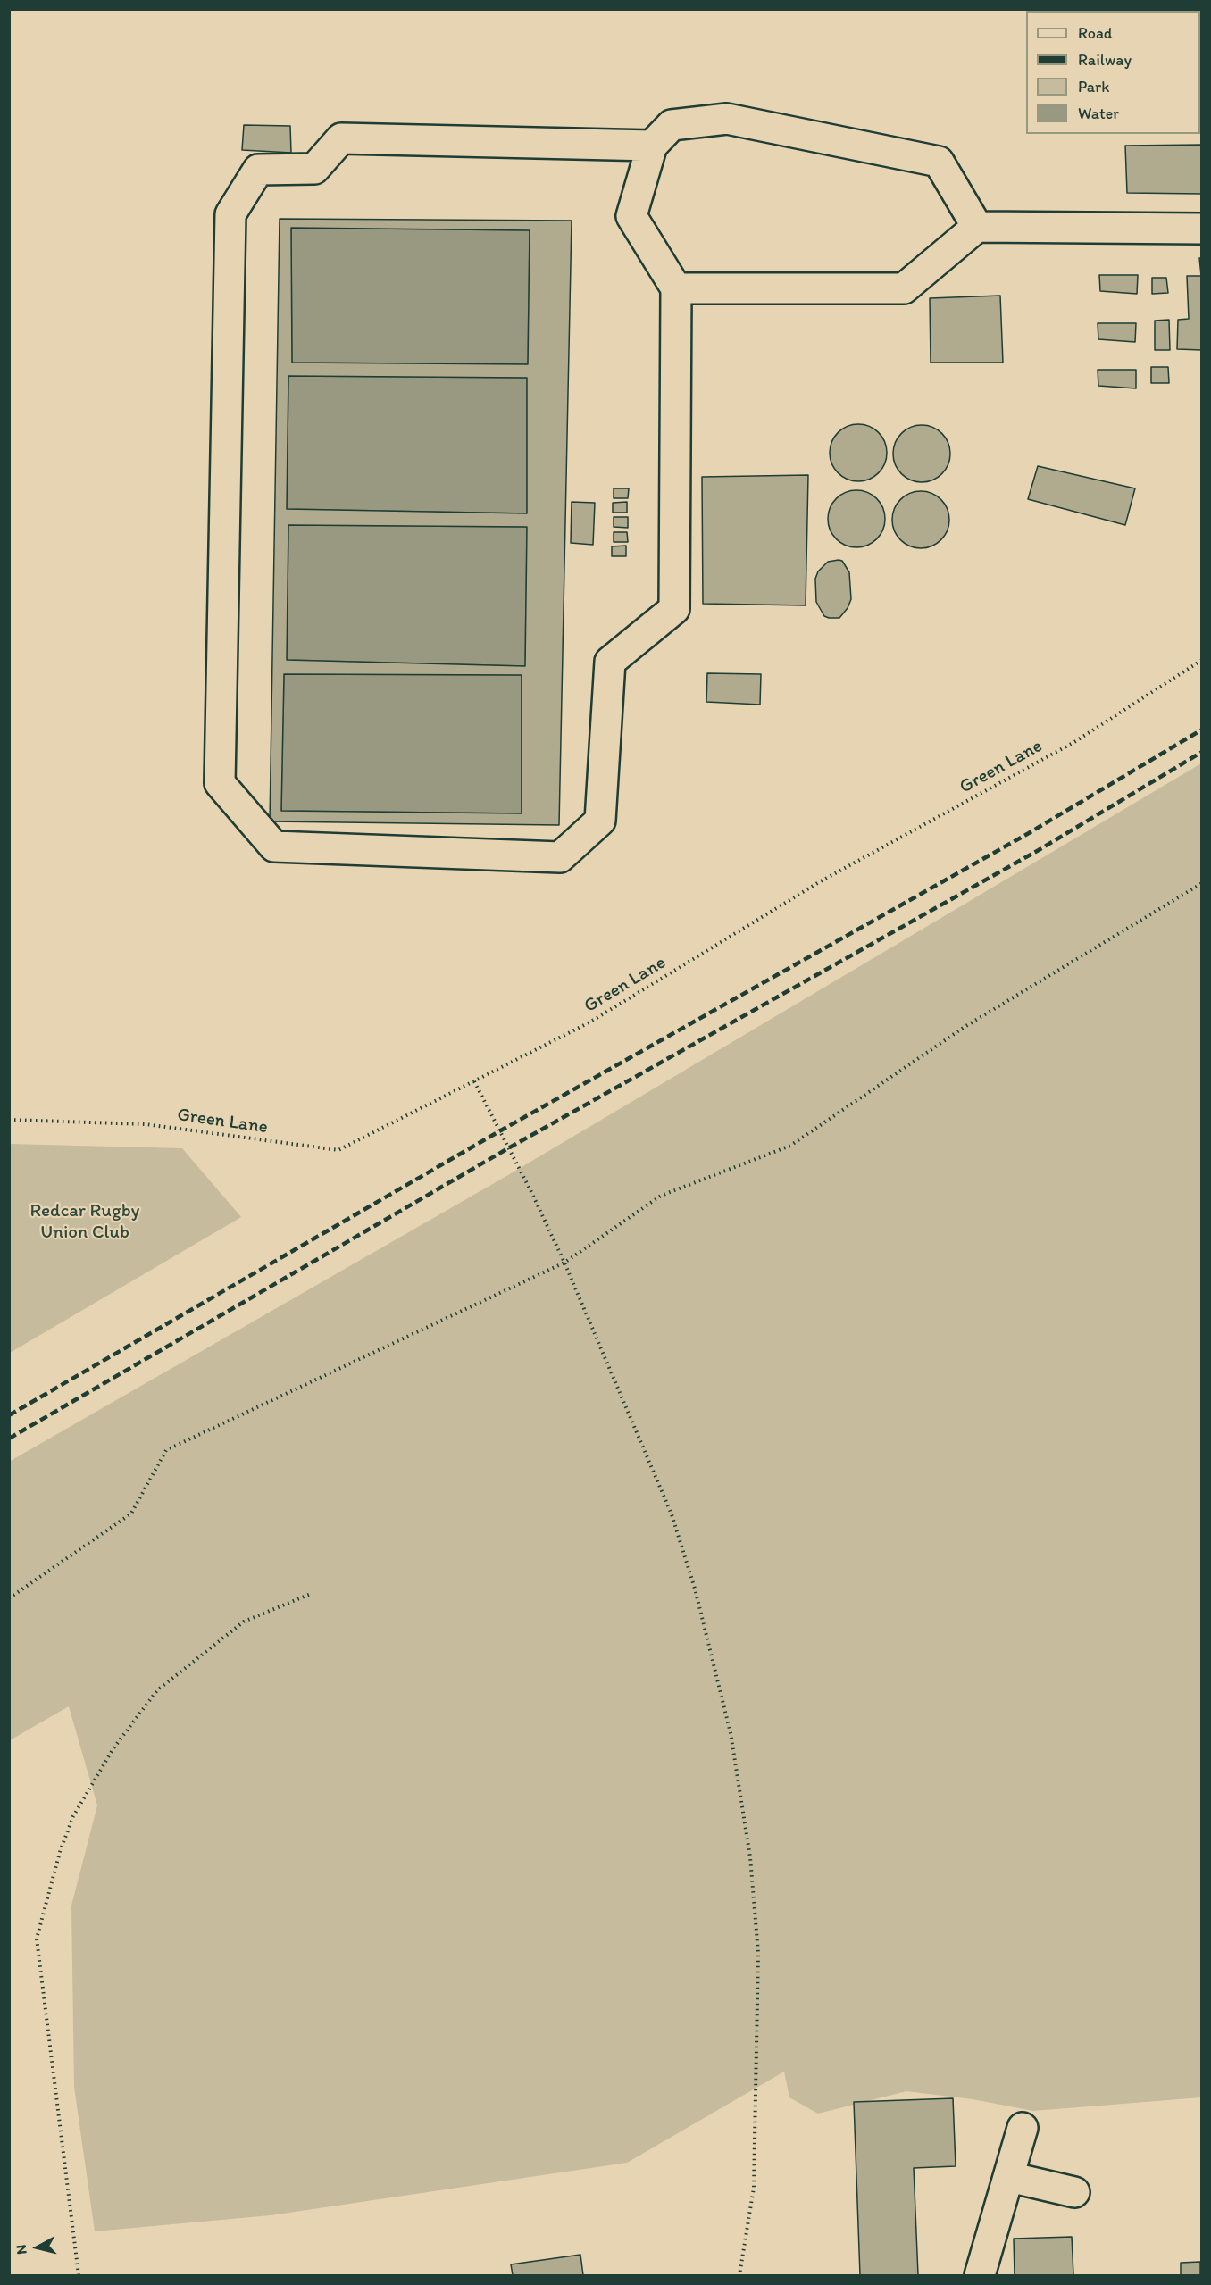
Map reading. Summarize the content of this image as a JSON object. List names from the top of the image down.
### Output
{
  "streets": {
    "path": ["Green Lane"]
  },
  "parks": ["Redcar Rugby Union Club"],
  "legend": [
    "Road",
    "Railway",
    "Park",
    "Water"
  ],
  "north": "left"
}
